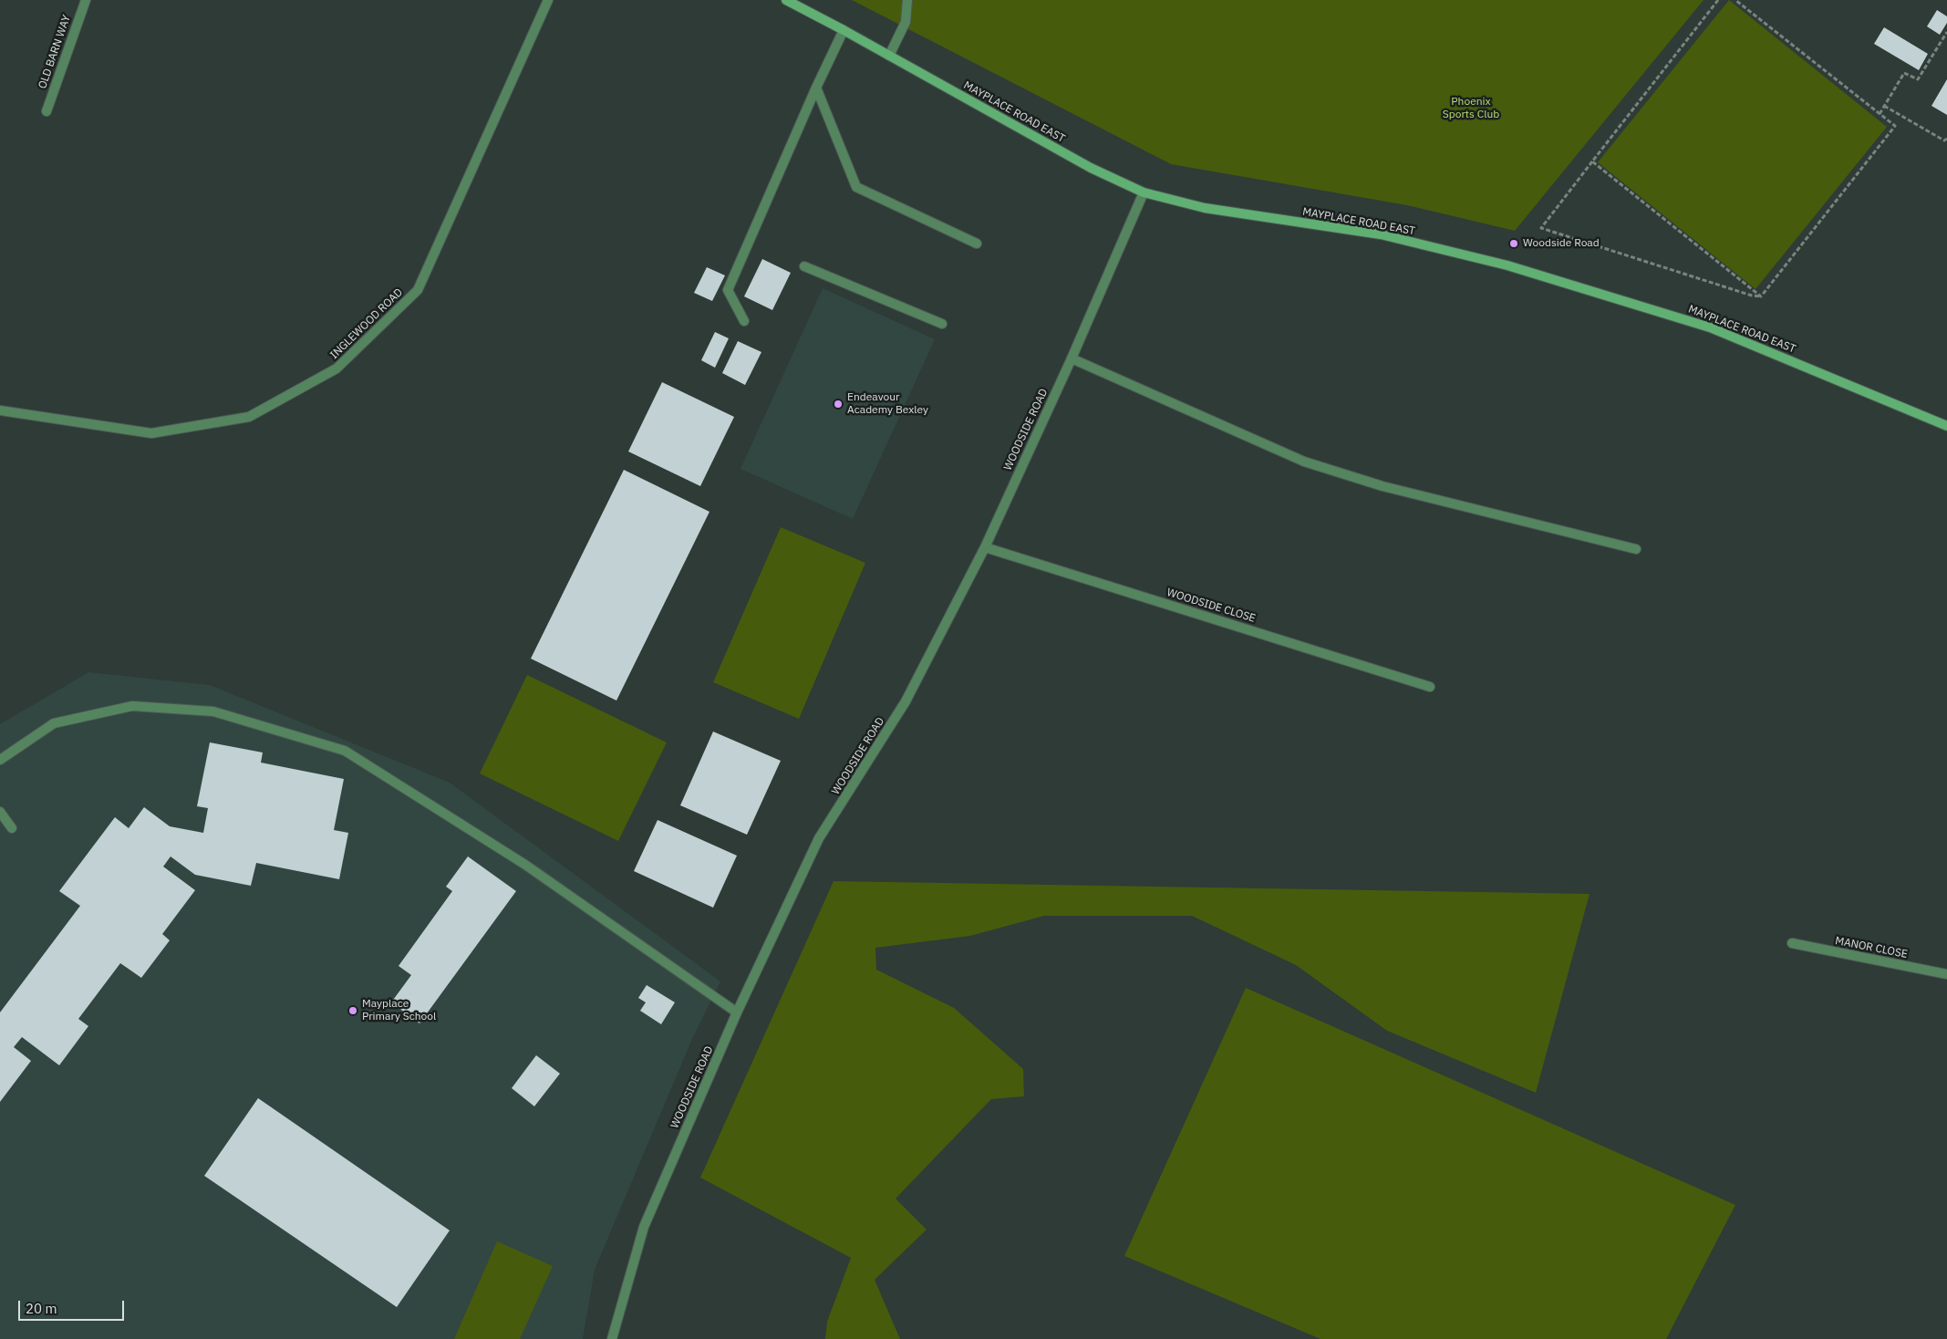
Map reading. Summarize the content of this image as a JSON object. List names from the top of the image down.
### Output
{
  "streets": {
    "street": [
      "OLD BARN WAY",
      "MAYPLACE ROAD EAST",
      "INGLEWOOD ROAD",
      "WOODSIDE ROAD",
      "WOODSIDE CLOSE",
      "MANOR CLOSE"
    ]
  },
  "crossings": [
    ["MAYPLACE ROAD EAST", "WOODSIDE ROAD"],
    ["WOODSIDE ROAD", "WOODSIDE CLOSE"]
  ],
  "parks": ["Phoenix Sports Club"],
  "places": ["Woodside Road", "Endeavour Academy Bexley", "Mayplace Primary School"],
  "scale_bar": "20 m"
}
